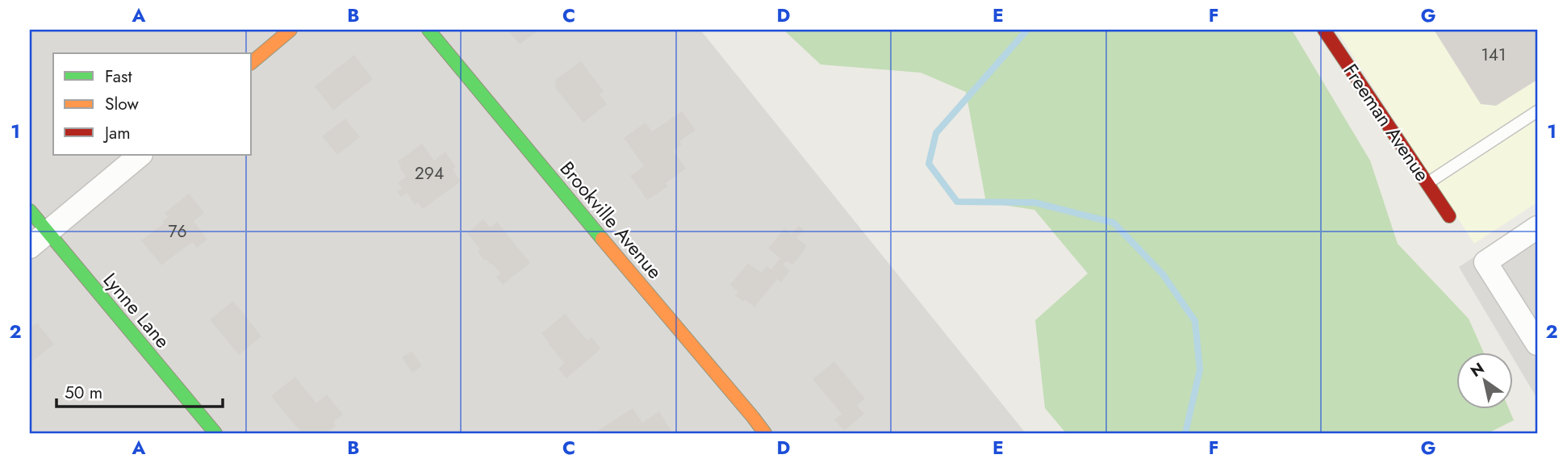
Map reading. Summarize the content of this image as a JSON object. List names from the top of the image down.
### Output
{
  "streets": {
    "street": ["Freeman Avenue", "Brookville Avenue", "Lynne Lane"]
  },
  "house_numbers": ["141", "294", "76"],
  "legend": ["Fast", "Slow", "Jam"],
  "scale_bar": "50 m",
  "north": "top left",
  "grid": {
    "columns": [
      "A",
      "B",
      "C",
      "D",
      "E",
      "F",
      "G"
    ],
    "rows": ["1", "2"]
  }
}
